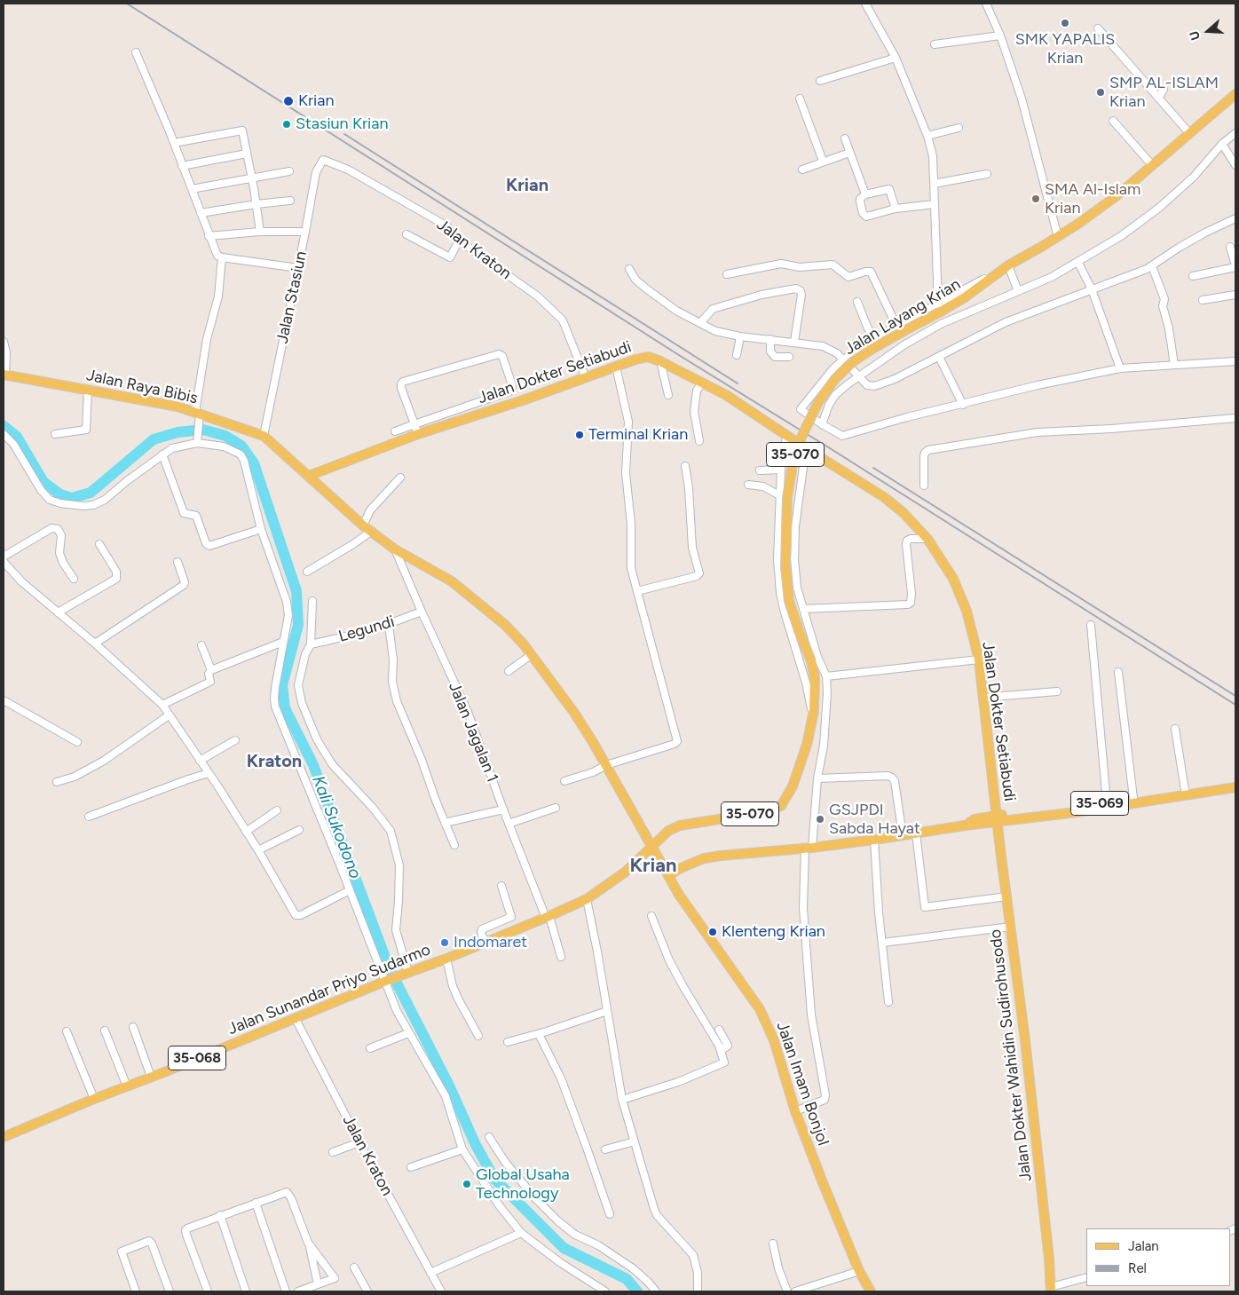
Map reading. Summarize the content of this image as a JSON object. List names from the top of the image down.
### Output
{
  "streets": {
    "main road": [
      "Jalan Layang Krian",
      "Jalan Dokter Setiabudi",
      "Jalan Raya Bibis",
      "35-070",
      "35-069",
      "Jalan Sunandar Priyo Sudarmo",
      "Jalan Dokter Wahidin Sudirohusodo",
      "35-068",
      "Jalan Imam Bonjol"
    ],
    "street": [
      "Jalan Kraton",
      "Jalan Stasiun",
      "Legundi",
      "Jalan Jagalan 1"
    ]
  },
  "crossings": [
    ["Jalan Kraton", "Jalan Stasiun"],
    ["Jalan Kraton", "Jalan Dokter Setiabudi"],
    ["Jalan Kraton", "Jalan Sunandar Priyo Sudarmo"],
    ["Jalan Stasiun", "Jalan Raya Bibis"],
    ["Jalan Layang Krian", "35-070"],
    ["Jalan Dokter Setiabudi", "Jalan Raya Bibis"],
    ["Jalan Dokter Setiabudi", "35-069"],
    ["Jalan Dokter Setiabudi", "Jalan Dokter Wahidin Sudirohusodo"],
    ["Jalan Raya Bibis", "Jalan Jagalan 1"],
    ["Jalan Raya Bibis", "Jalan Imam Bonjol"],
    ["35-070", "Jalan Sunandar Priyo Sudarmo"],
    ["35-070", "Jalan Imam Bonjol"],
    ["Legundi", "Jalan Jagalan 1"],
    ["Jalan Jagalan 1", "Jalan Sunandar Priyo Sudarmo"],
    ["35-069", "Jalan Dokter Wahidin Sudirohusodo"],
    ["35-069", "Jalan Imam Bonjol"],
    ["Jalan Sunandar Priyo Sudarmo", "Jalan Imam Bonjol"]
  ],
  "districts": ["Krian", "Kraton", "Krian"],
  "water": ["Kali Sukodono"],
  "places": [
    "SMK YAPALIS Krian",
    "SMP AL-ISLAM Krian",
    "Krian",
    "Stasiun Krian",
    "SMA Al-Islam Krian",
    "Terminal Krian",
    "GSJPDI Sabda Hayat",
    "Klenteng Krian",
    "Indomaret",
    "Global Usaha Technology"
  ],
  "legend": ["Jalan", "Rel"],
  "north": "left"
}
